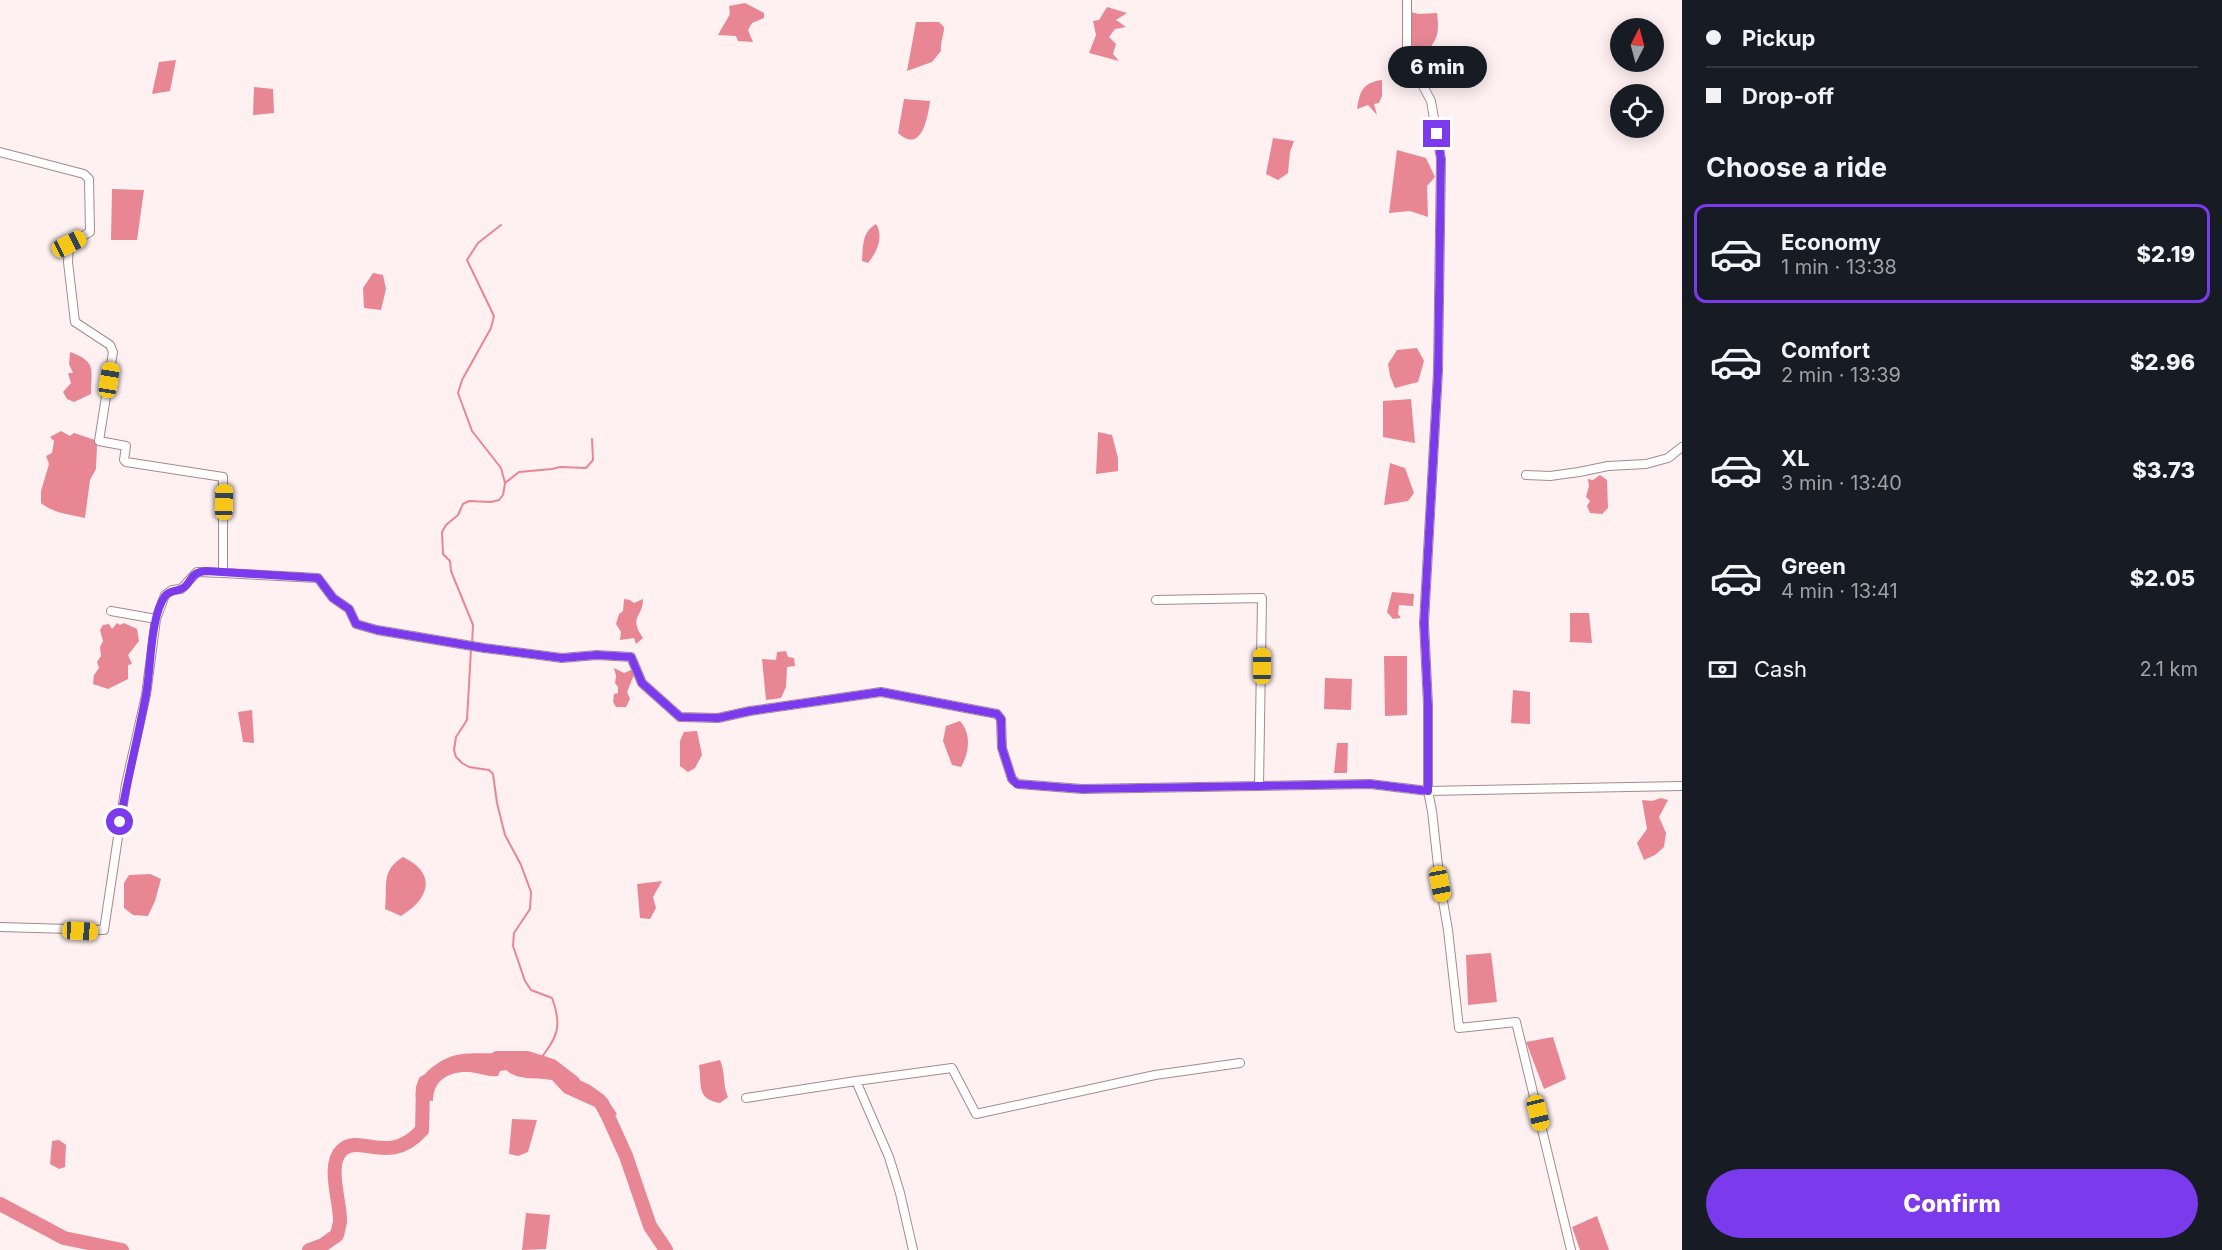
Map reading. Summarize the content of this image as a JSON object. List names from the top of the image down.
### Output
{
  "north": "top",
  "page": {
    "banner": ["Pickup", "Drop-off"],
    "bubble": "6 min",
    "heading": "Choose a ride",
    "list": [
      {
        "name": "Economy",
        "note": "1 min · 13:38",
        "value": "$2.19"
      },
      {
        "name": "Comfort",
        "note": "2 min · 13:39",
        "value": "$2.96"
      },
      {
        "name": "XL",
        "note": "3 min · 13:40",
        "value": "$3.73"
      },
      {
        "name": "Green",
        "note": "4 min · 13:41",
        "value": "$2.05"
      }
    ],
    "pay": ["Cash", "2.1 km"],
    "buttons": "Confirm"
  }
}
